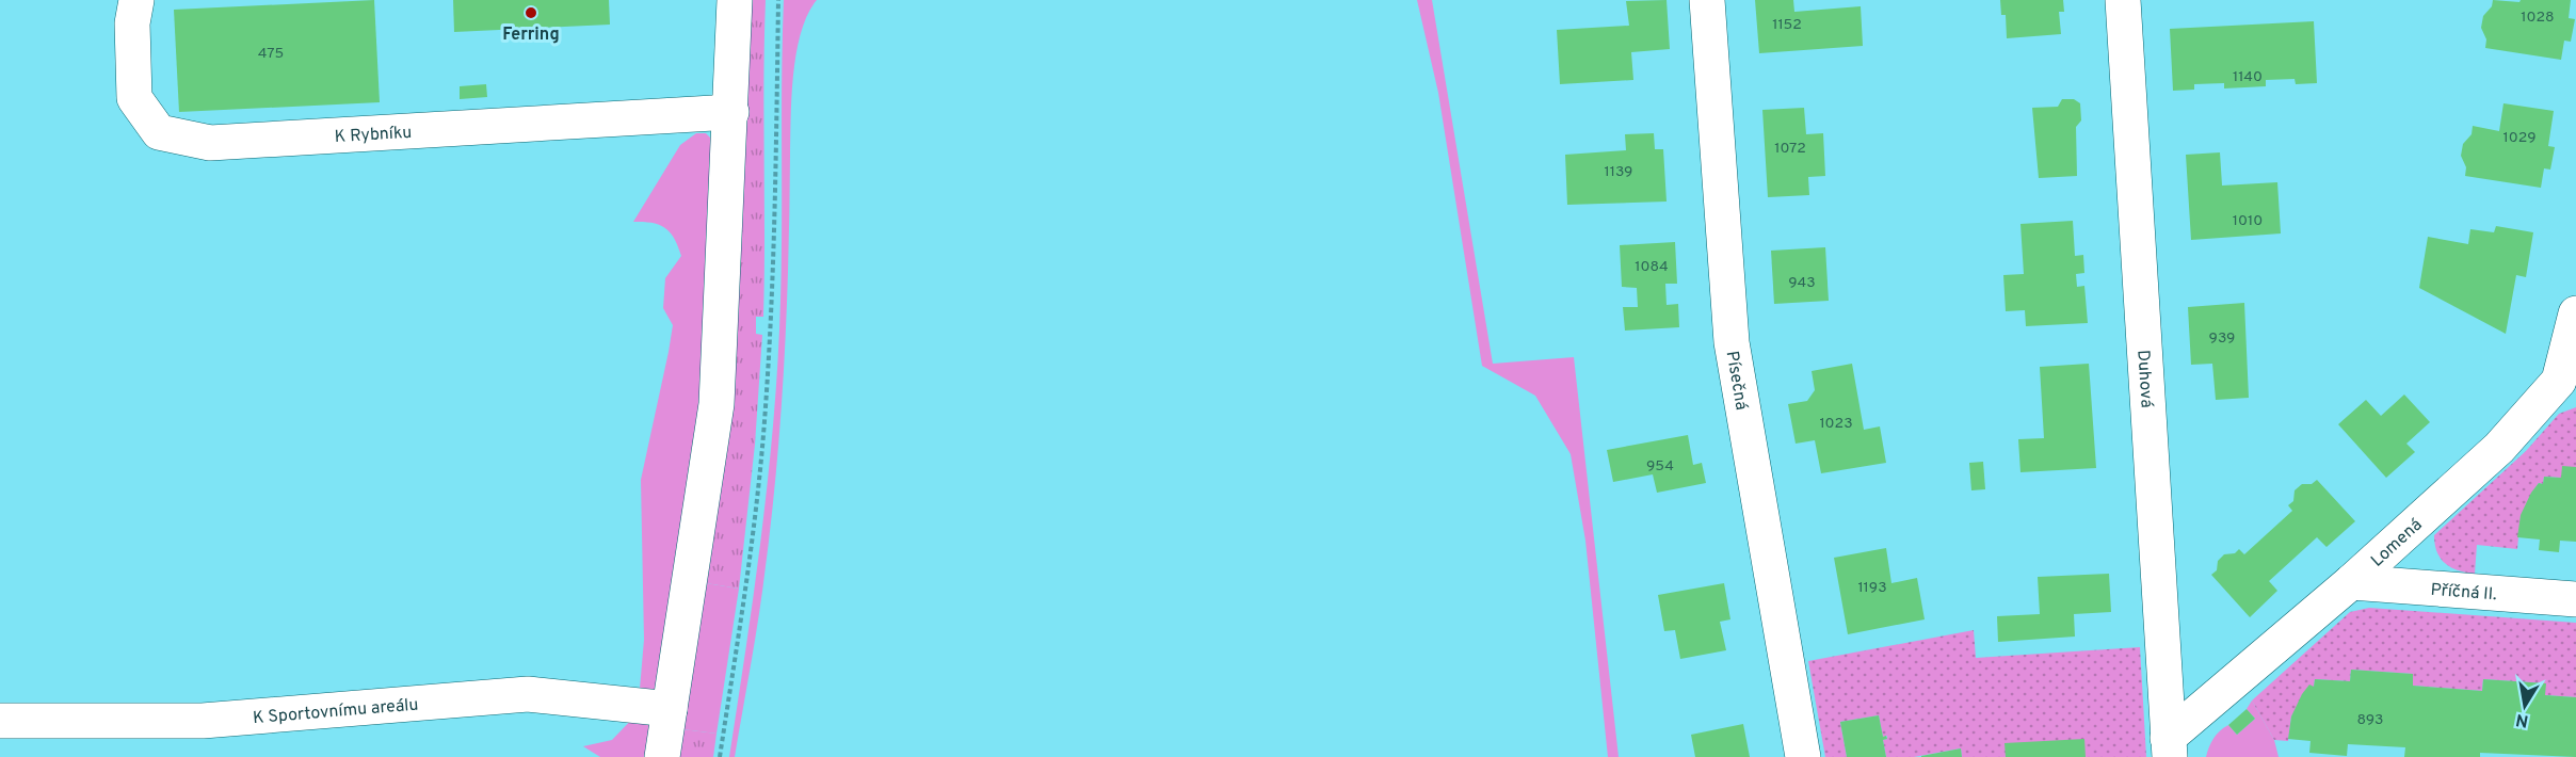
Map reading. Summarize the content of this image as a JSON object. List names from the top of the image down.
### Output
{
  "streets": {
    "street": [
      "K Rybníku",
      "Duhová",
      "Písečná",
      "Lomená",
      "Příčná II.",
      "K Sportovnímu areálu"
    ]
  },
  "crossings": [
    ["Duhová", "Lomená"],
    ["Lomená", "Příčná II."]
  ],
  "places": ["Ferring"],
  "house_numbers": [
    "1028",
    "1152",
    "475",
    "1140",
    "1029",
    "1072",
    "1139",
    "1010",
    "1084",
    "943",
    "939",
    "1023",
    "954",
    "1193",
    "893"
  ],
  "north": "bottom"
}
